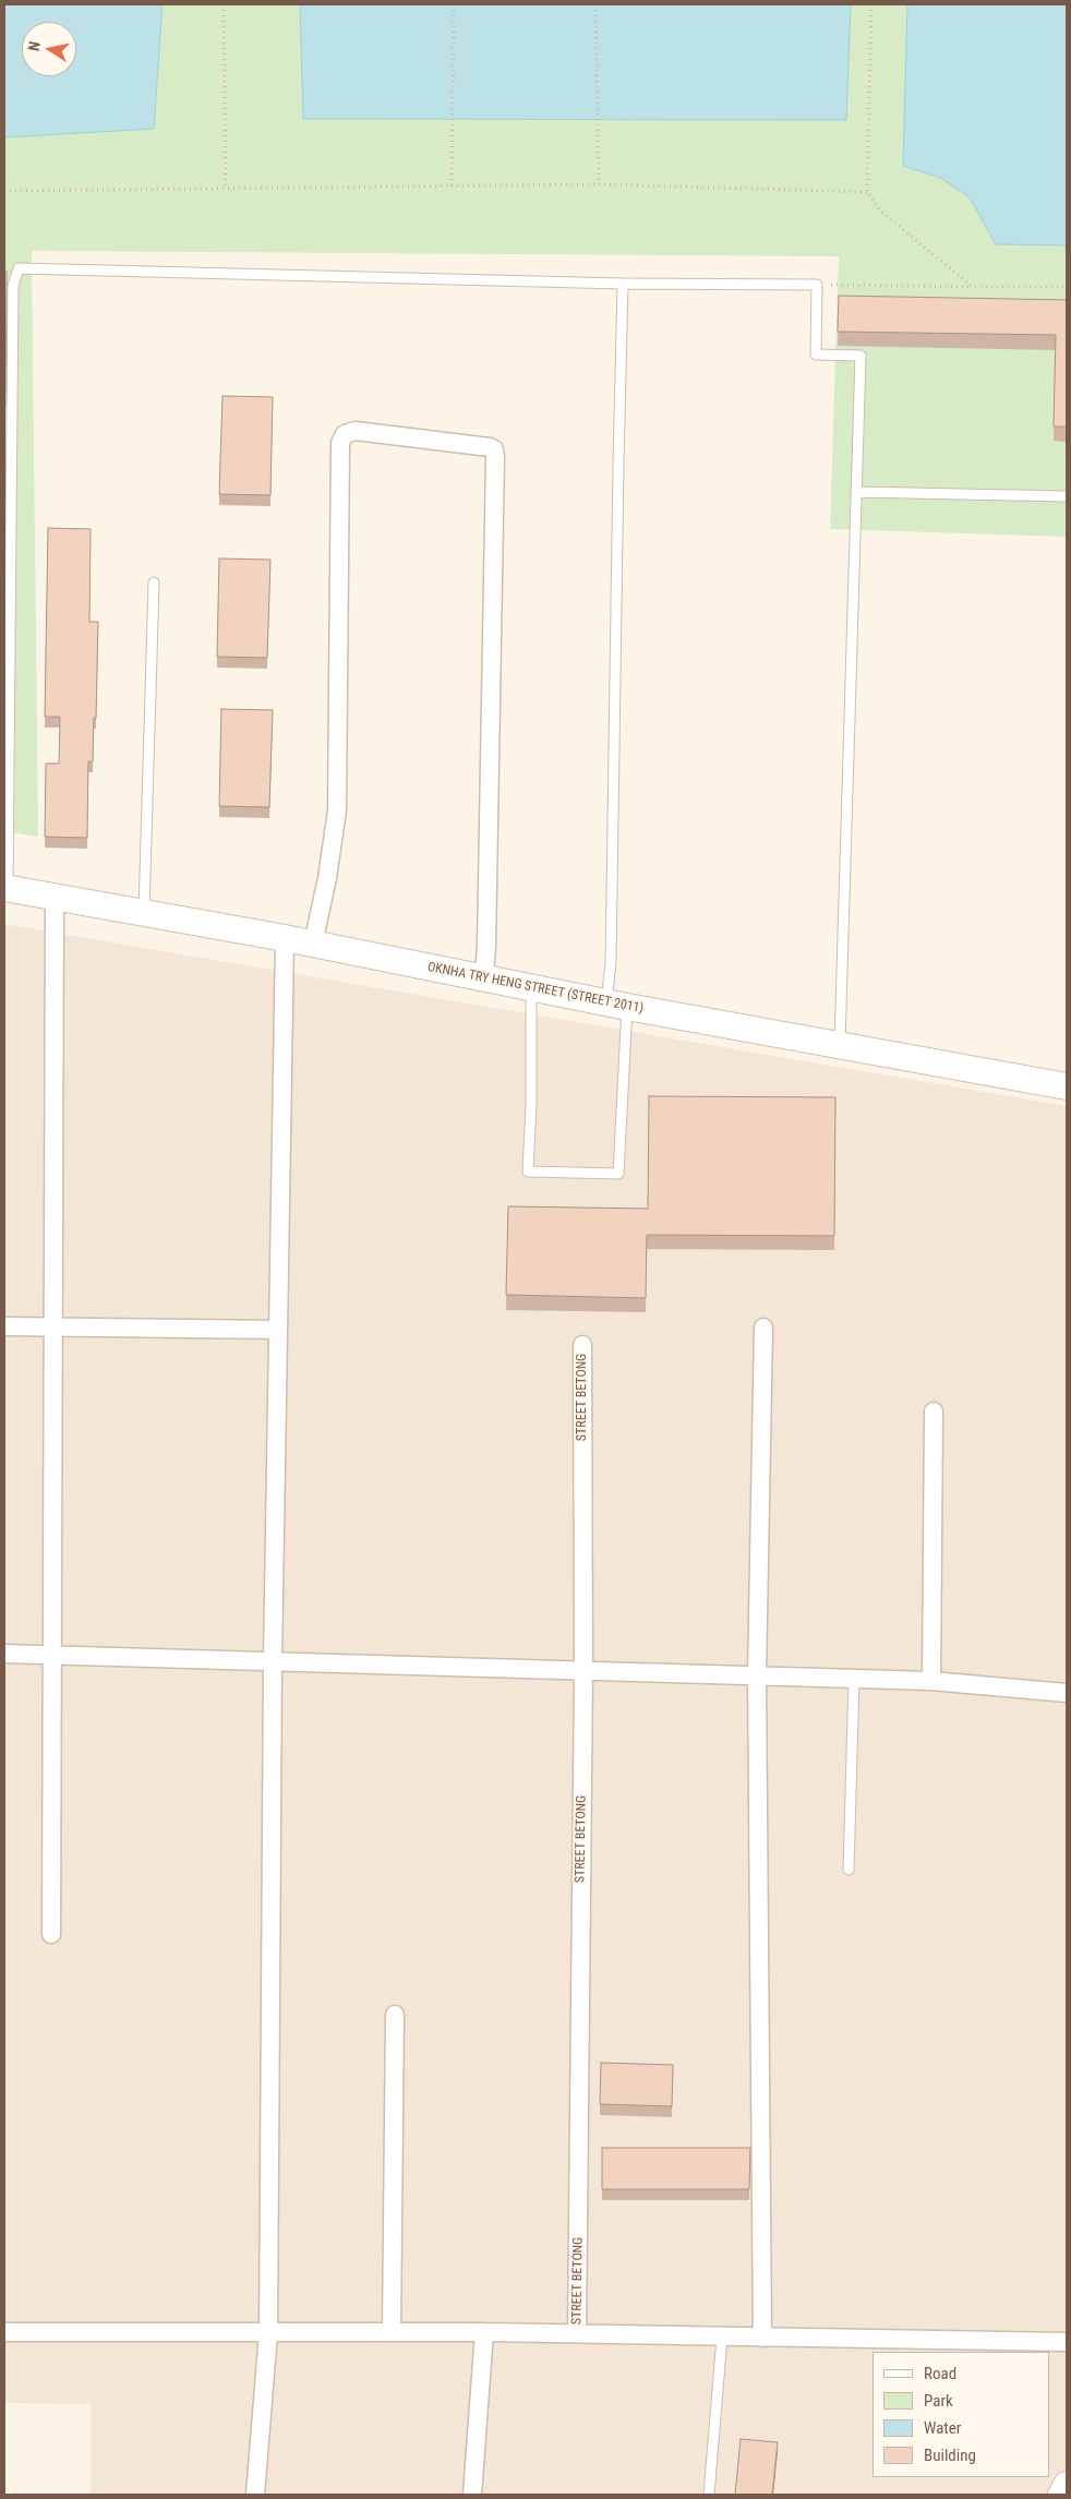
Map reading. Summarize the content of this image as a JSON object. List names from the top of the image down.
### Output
{
  "streets": {
    "main road": ["OKNHA TRY HENG STREET (STREET 2011)"],
    "street": ["STREET BETONG"]
  },
  "legend": [
    "Road",
    "Park",
    "Water",
    "Building"
  ],
  "north": "left"
}
